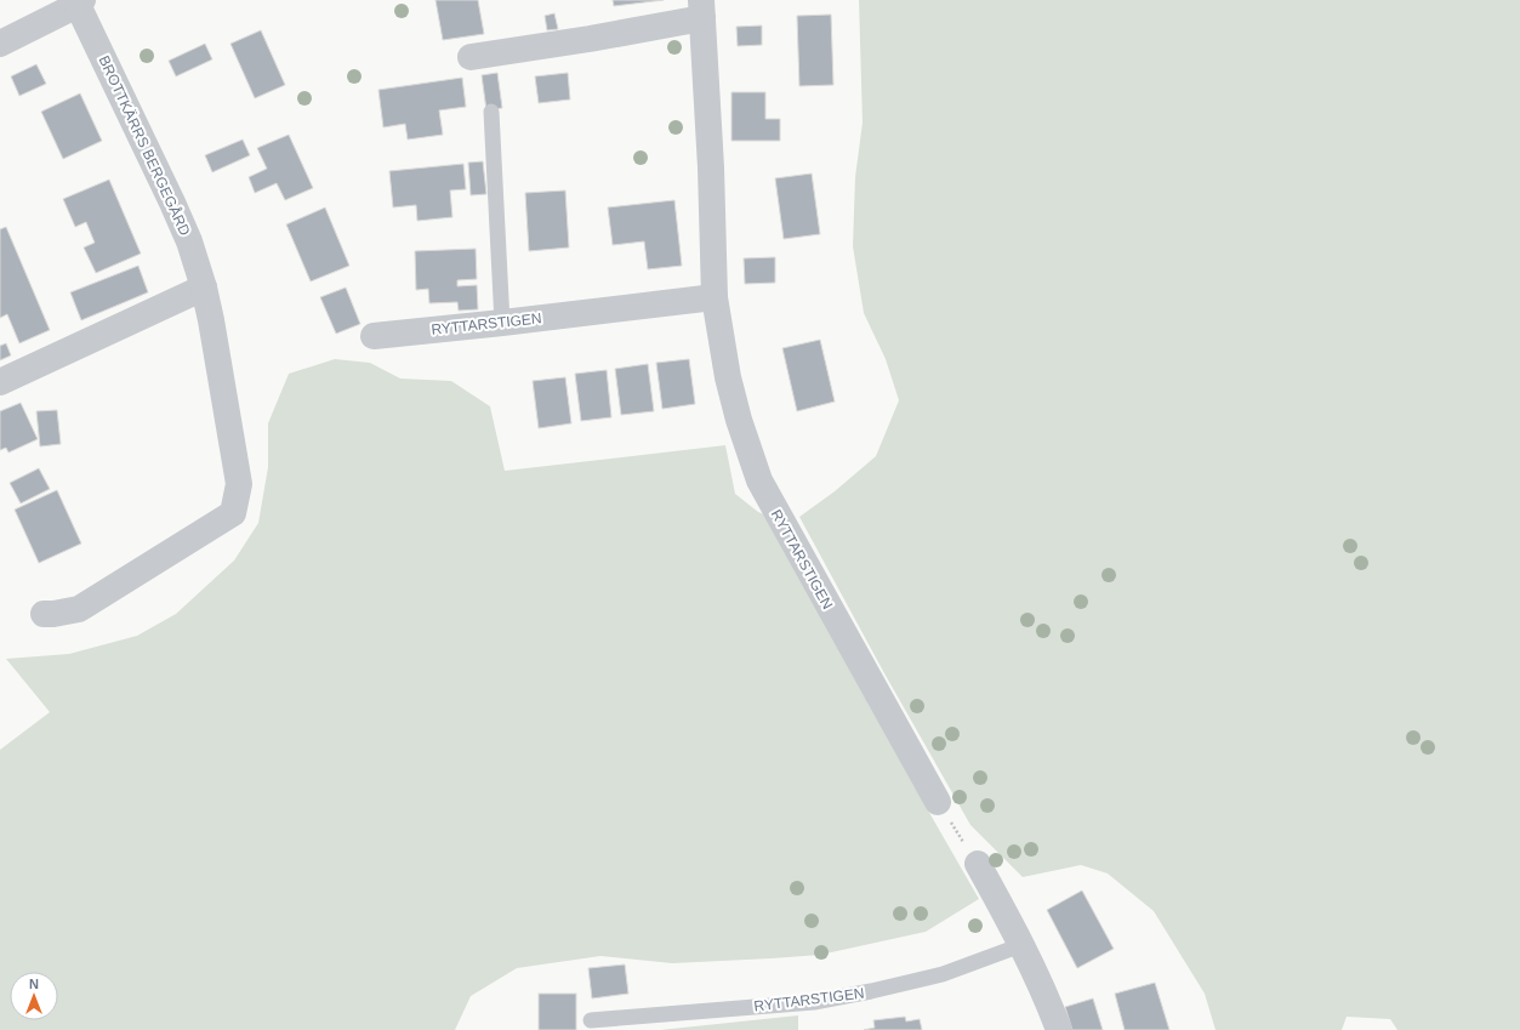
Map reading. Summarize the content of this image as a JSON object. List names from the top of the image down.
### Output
{
  "streets": {
    "street": ["BROTTKÄRRS BERGEGÅRD", "RYTTARSTIGEN"]
  },
  "north": "top"
}
